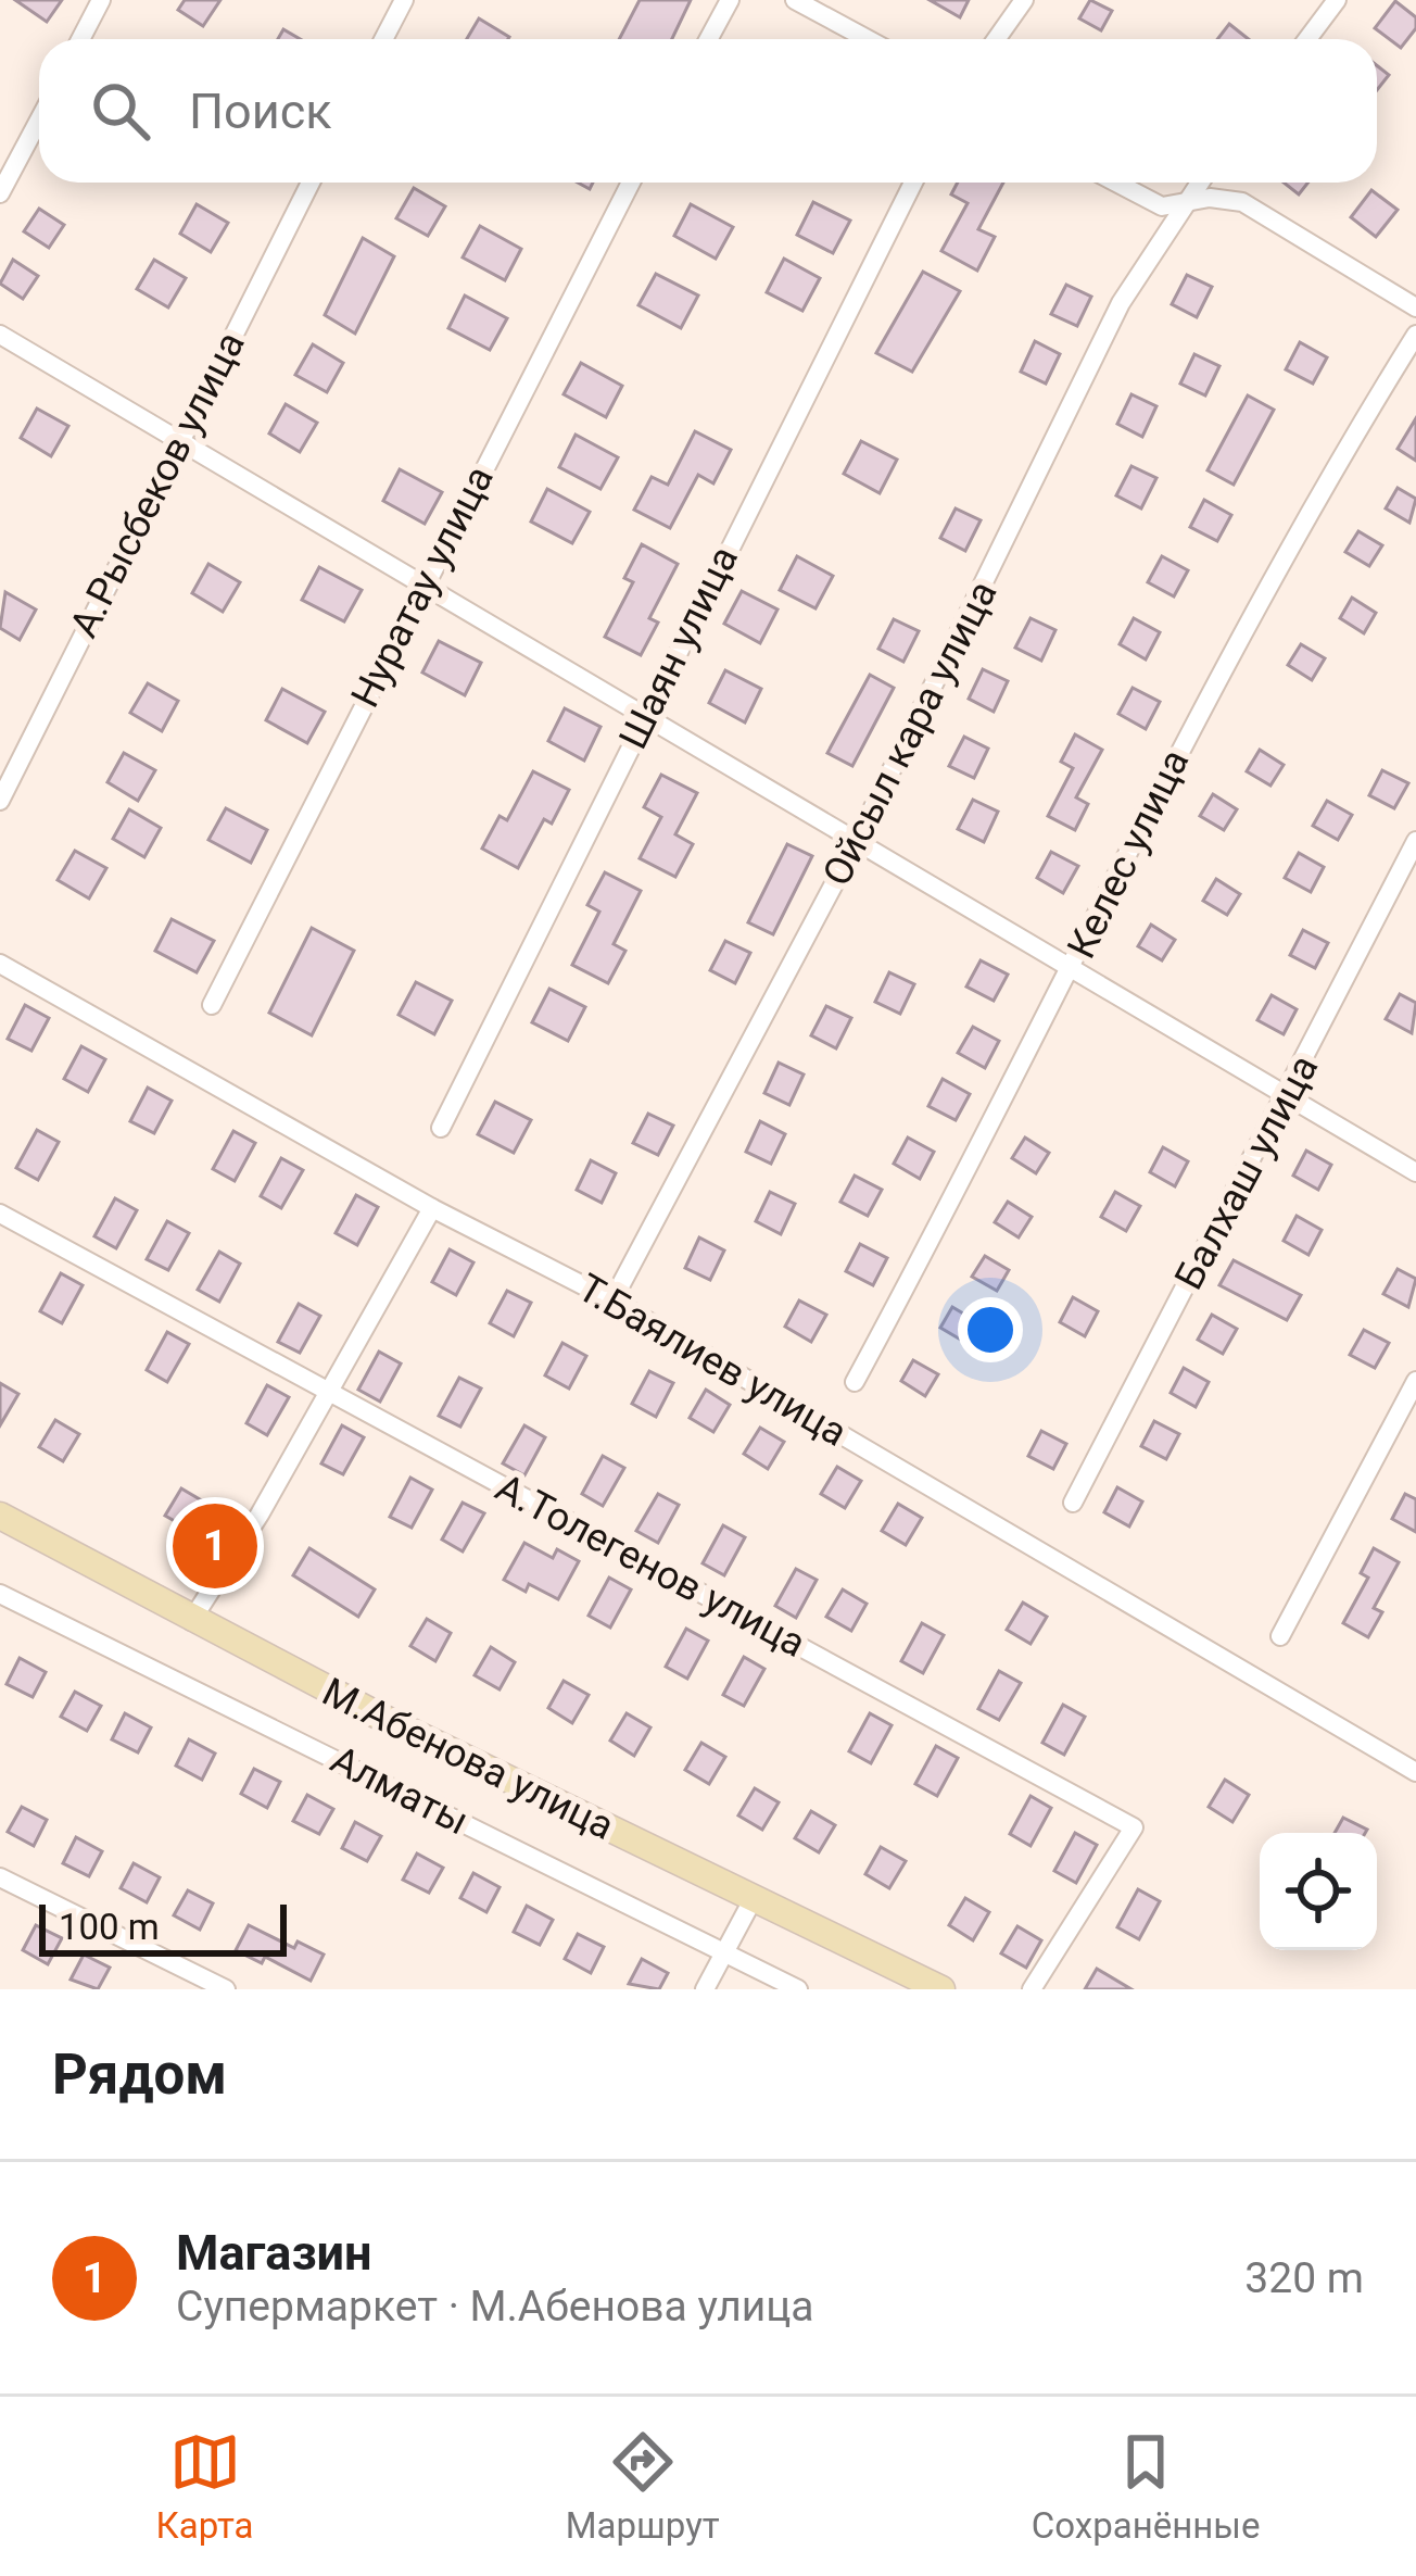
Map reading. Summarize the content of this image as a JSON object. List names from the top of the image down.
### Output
{
  "streets": {
    "main road": ["М.Абенова улица"],
    "street": [
      "А.Рысбеков улица",
      "Нуратау улица",
      "Шаян улица",
      "Ойсыл кара улица",
      "Келес улица",
      "Балхаш улица",
      "Т.Баялиев улица",
      "А.Толегенов улица",
      "Алматы"
    ]
  },
  "crossings": [
    ["Ойсыл кара улица", "Т.Баялиев улица"]
  ],
  "scale_bar": "100 m",
  "page": {
    "search": "Поиск",
    "pins": "1",
    "scale": "100 m",
    "heading": "Рядом",
    "list": [
      {
        "mark": "1",
        "name": "Магазин",
        "note": "Супермаркет · М.Абенова улица",
        "value": "320 m"
      }
    ],
    "nav": ["Карта", "Маршрут", "Сохранённые"]
  }
}
